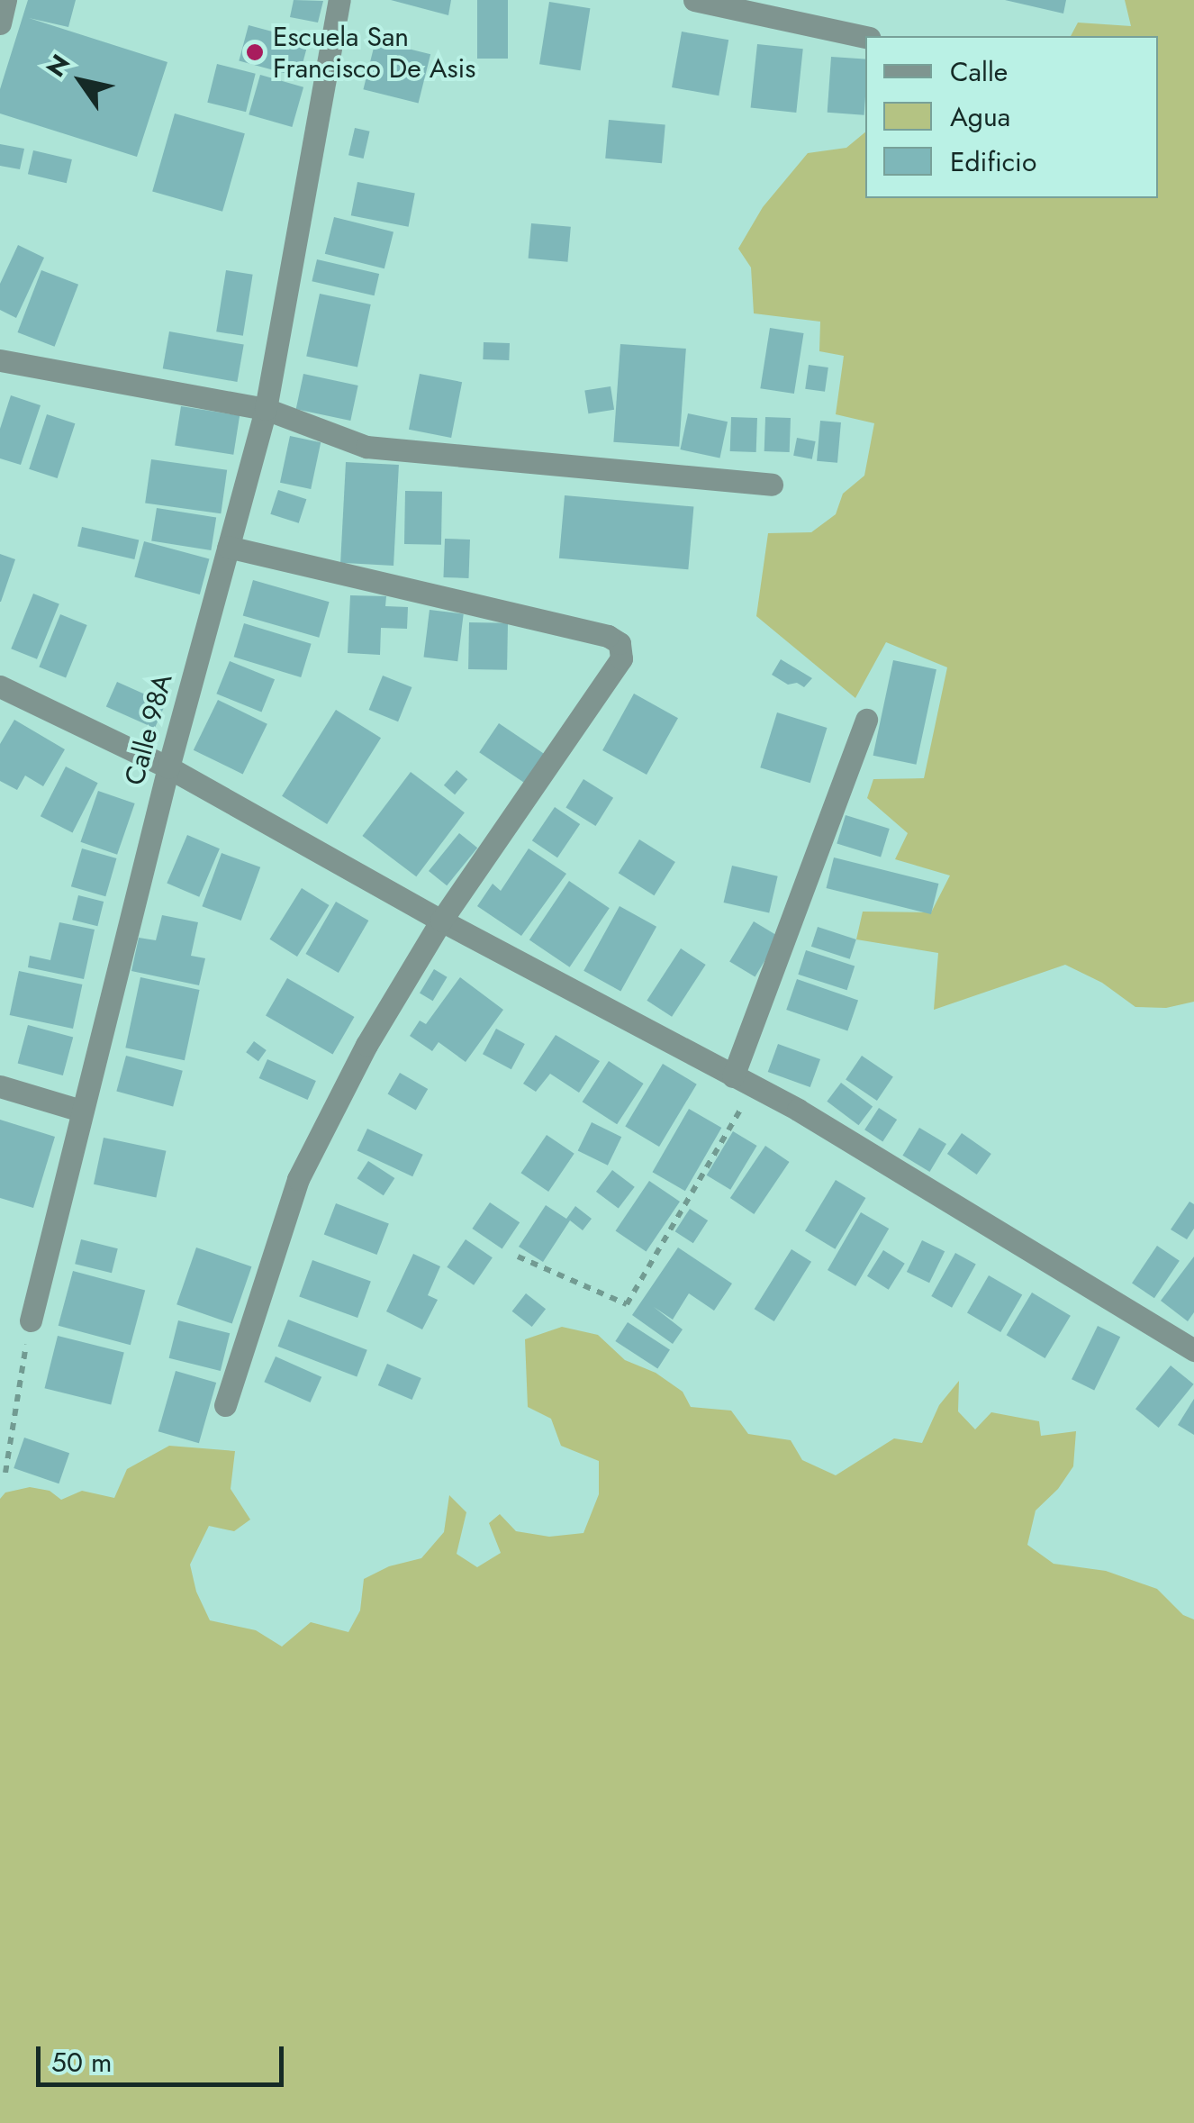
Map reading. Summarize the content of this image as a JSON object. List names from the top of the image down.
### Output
{
  "streets": {
    "street": ["Calle 98A"]
  },
  "places": ["Escuela San Francisco De Asis"],
  "legend": ["Calle", "Agua", "Edificio"],
  "scale_bar": "50 m",
  "north": "top left"
}
